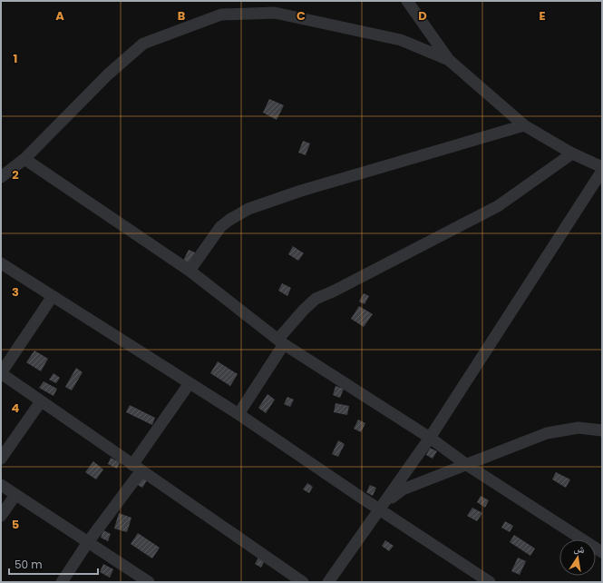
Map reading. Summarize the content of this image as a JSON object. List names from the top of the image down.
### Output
{
  "scale_bar": "50 m",
  "north": "top",
  "grid": {
    "columns": [
      "A",
      "B",
      "C",
      "D",
      "E"
    ],
    "rows": [
      "1",
      "2",
      "3",
      "4",
      "5"
    ]
  }
}
